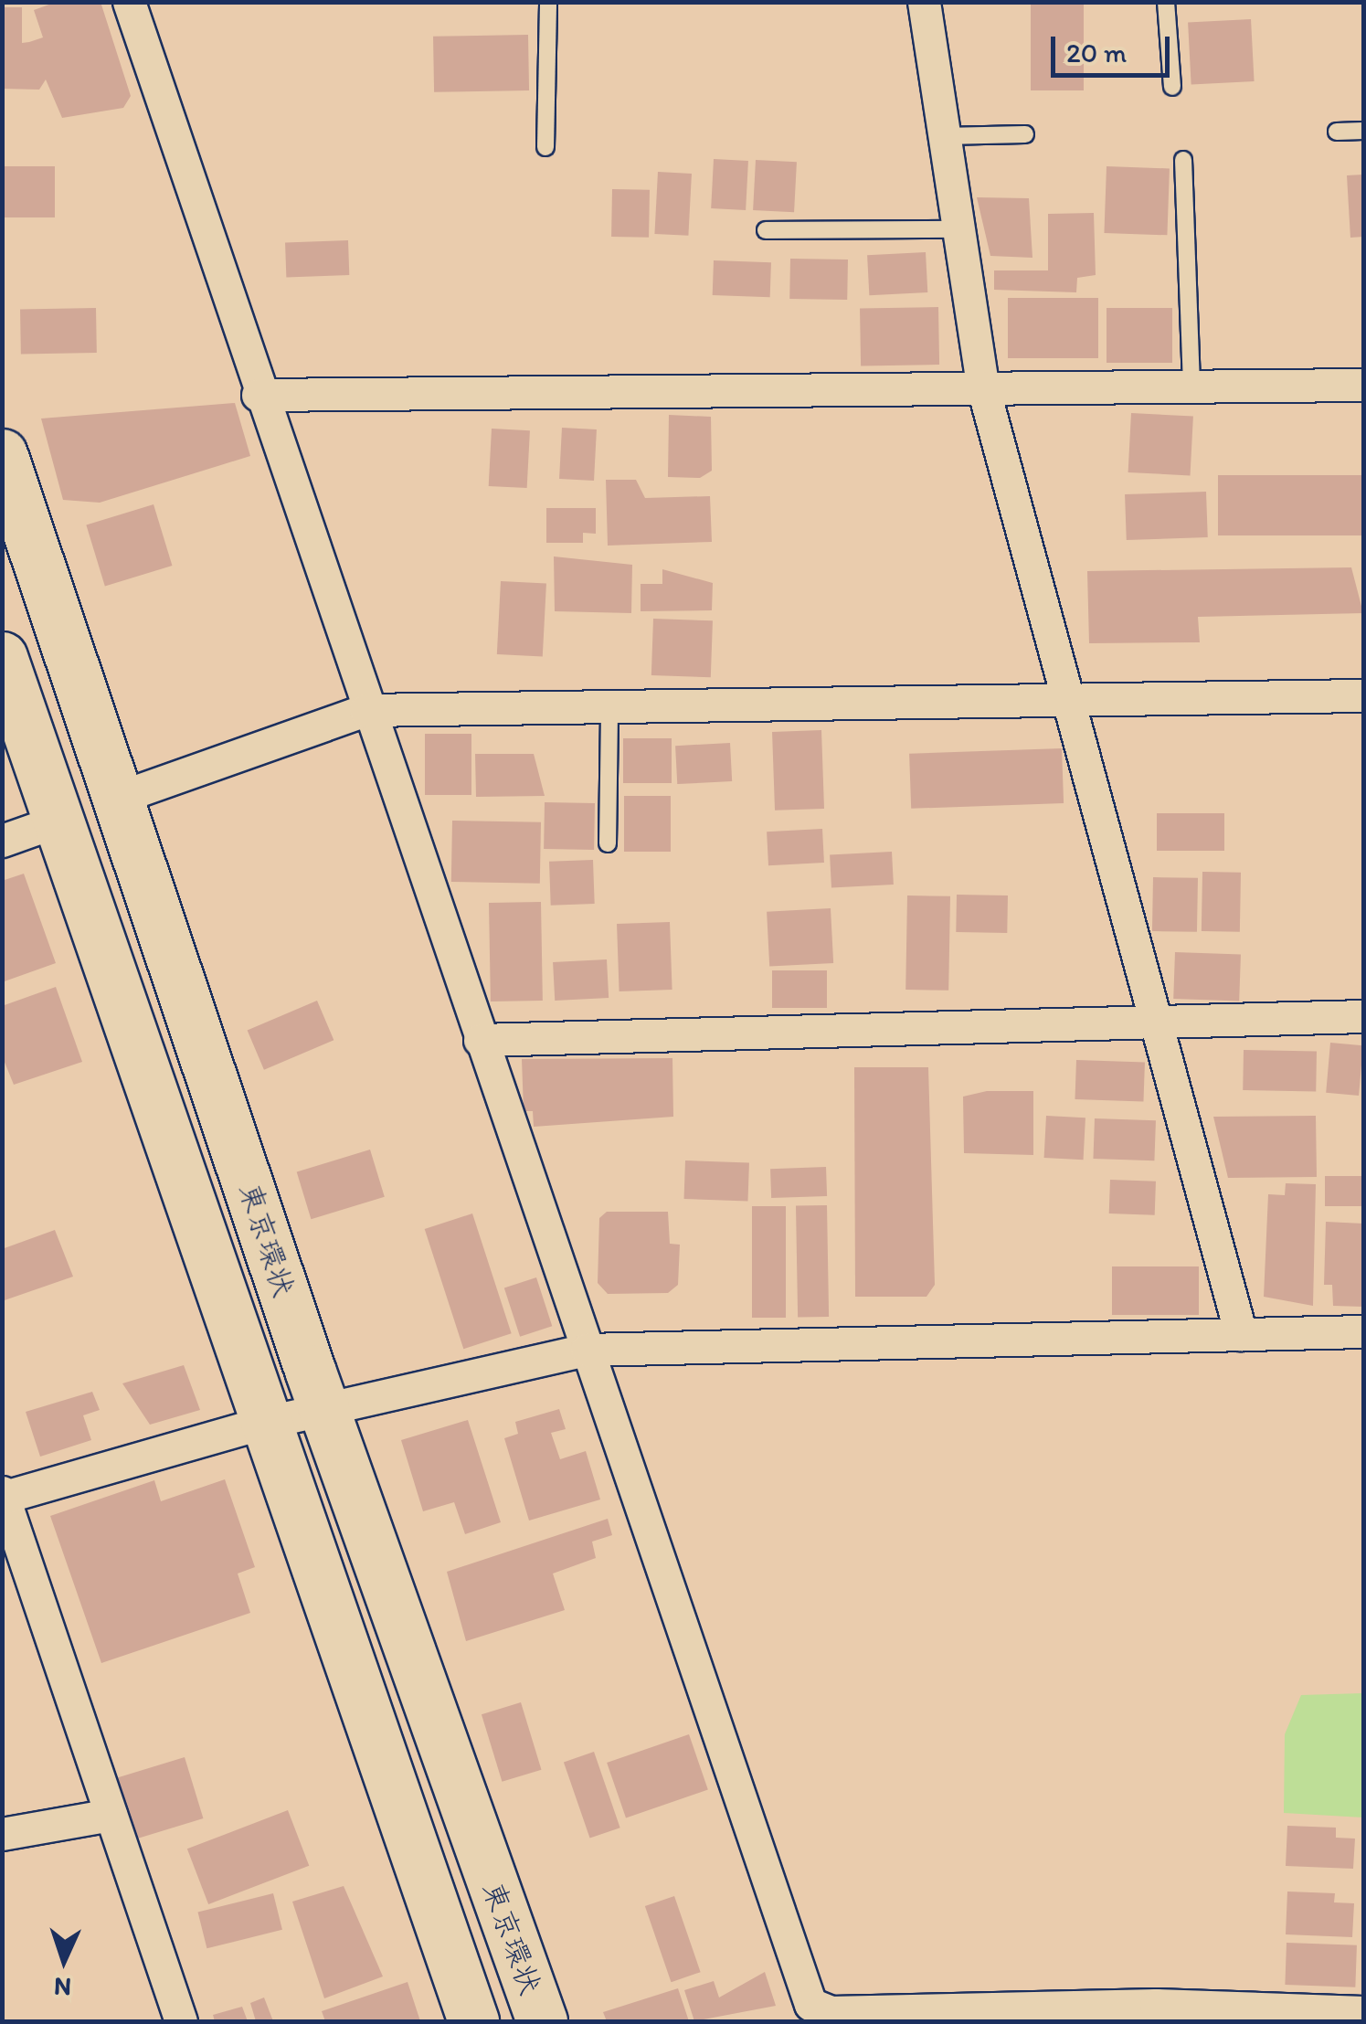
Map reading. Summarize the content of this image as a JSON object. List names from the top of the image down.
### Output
{
  "streets": {
    "highway": ["東京環状"]
  },
  "scale_bar": "20 m",
  "north": "bottom"
}
